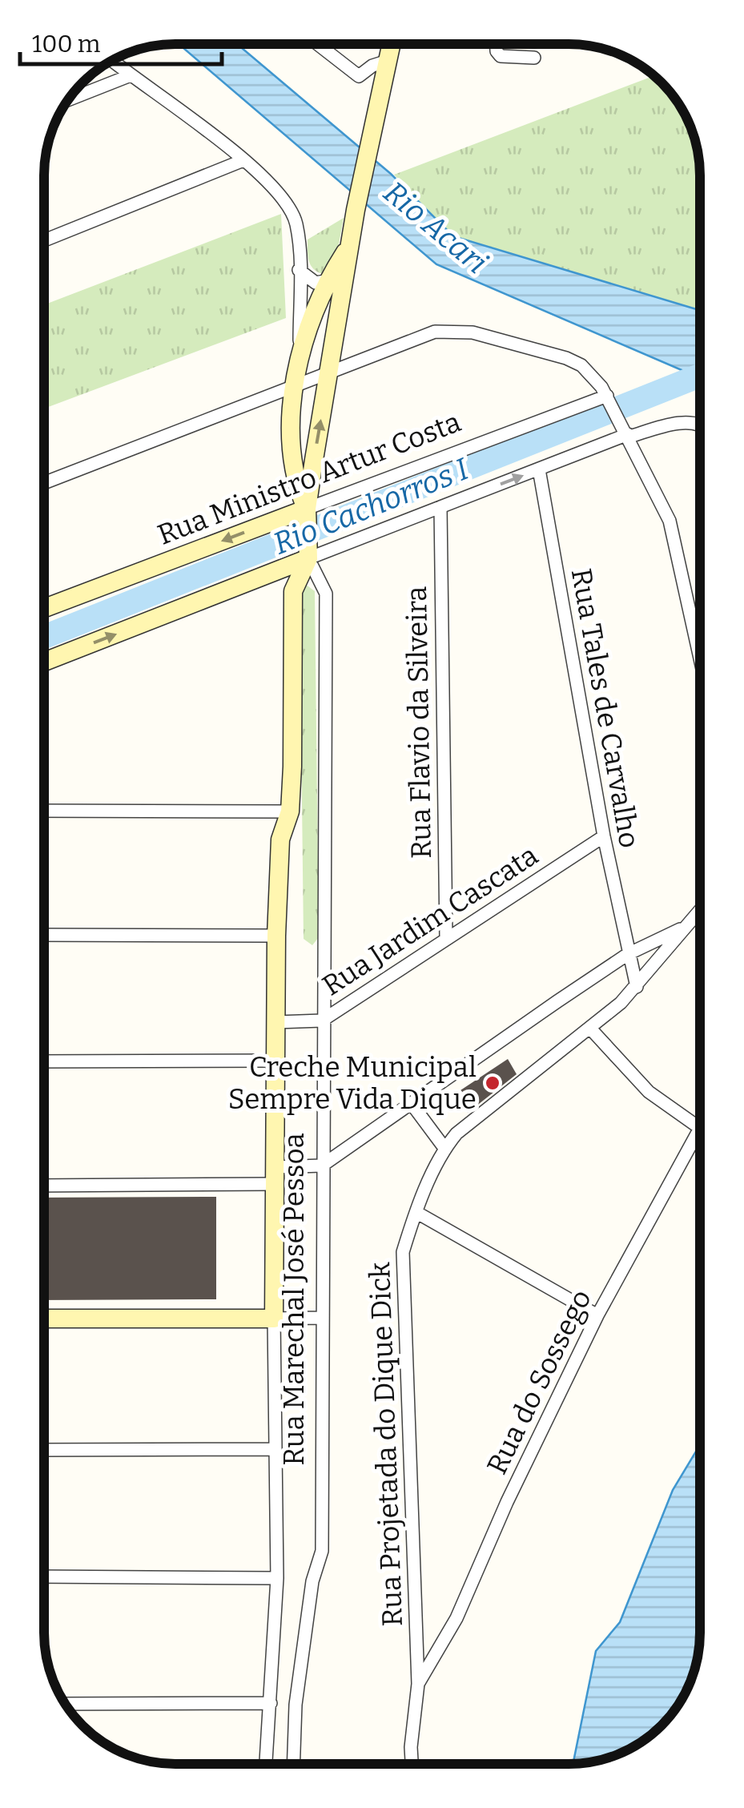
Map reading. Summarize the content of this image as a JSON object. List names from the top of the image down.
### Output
{
  "streets": {
    "street": [
      "Rua Ministro Artur Costa",
      "Rua Tales de Carvalho",
      "Rua Flavio da Silveira",
      "Rua Jardim Cascata",
      "Rua Marechal José Pessoa",
      "Rua do Sossego",
      "Rua Projetada do Dique Dick"
    ]
  },
  "crossings": [
    ["Rua Ministro Artur Costa", "Rua Marechal José Pessoa"],
    ["Rua Tales de Carvalho", "Rua Jardim Cascata"],
    ["Rua Tales de Carvalho", "Rua Projetada do Dique Dick"],
    ["Rua Flavio da Silveira", "Rua Jardim Cascata"],
    ["Rua Jardim Cascata", "Rua Marechal José Pessoa"],
    ["Rua do Sossego", "Rua Projetada do Dique Dick"]
  ],
  "water": ["Rio Acari", "Rio Cachorros I"],
  "places": ["Creche Municipal Sempre Vida Dique"],
  "scale_bar": "100 m"
}
